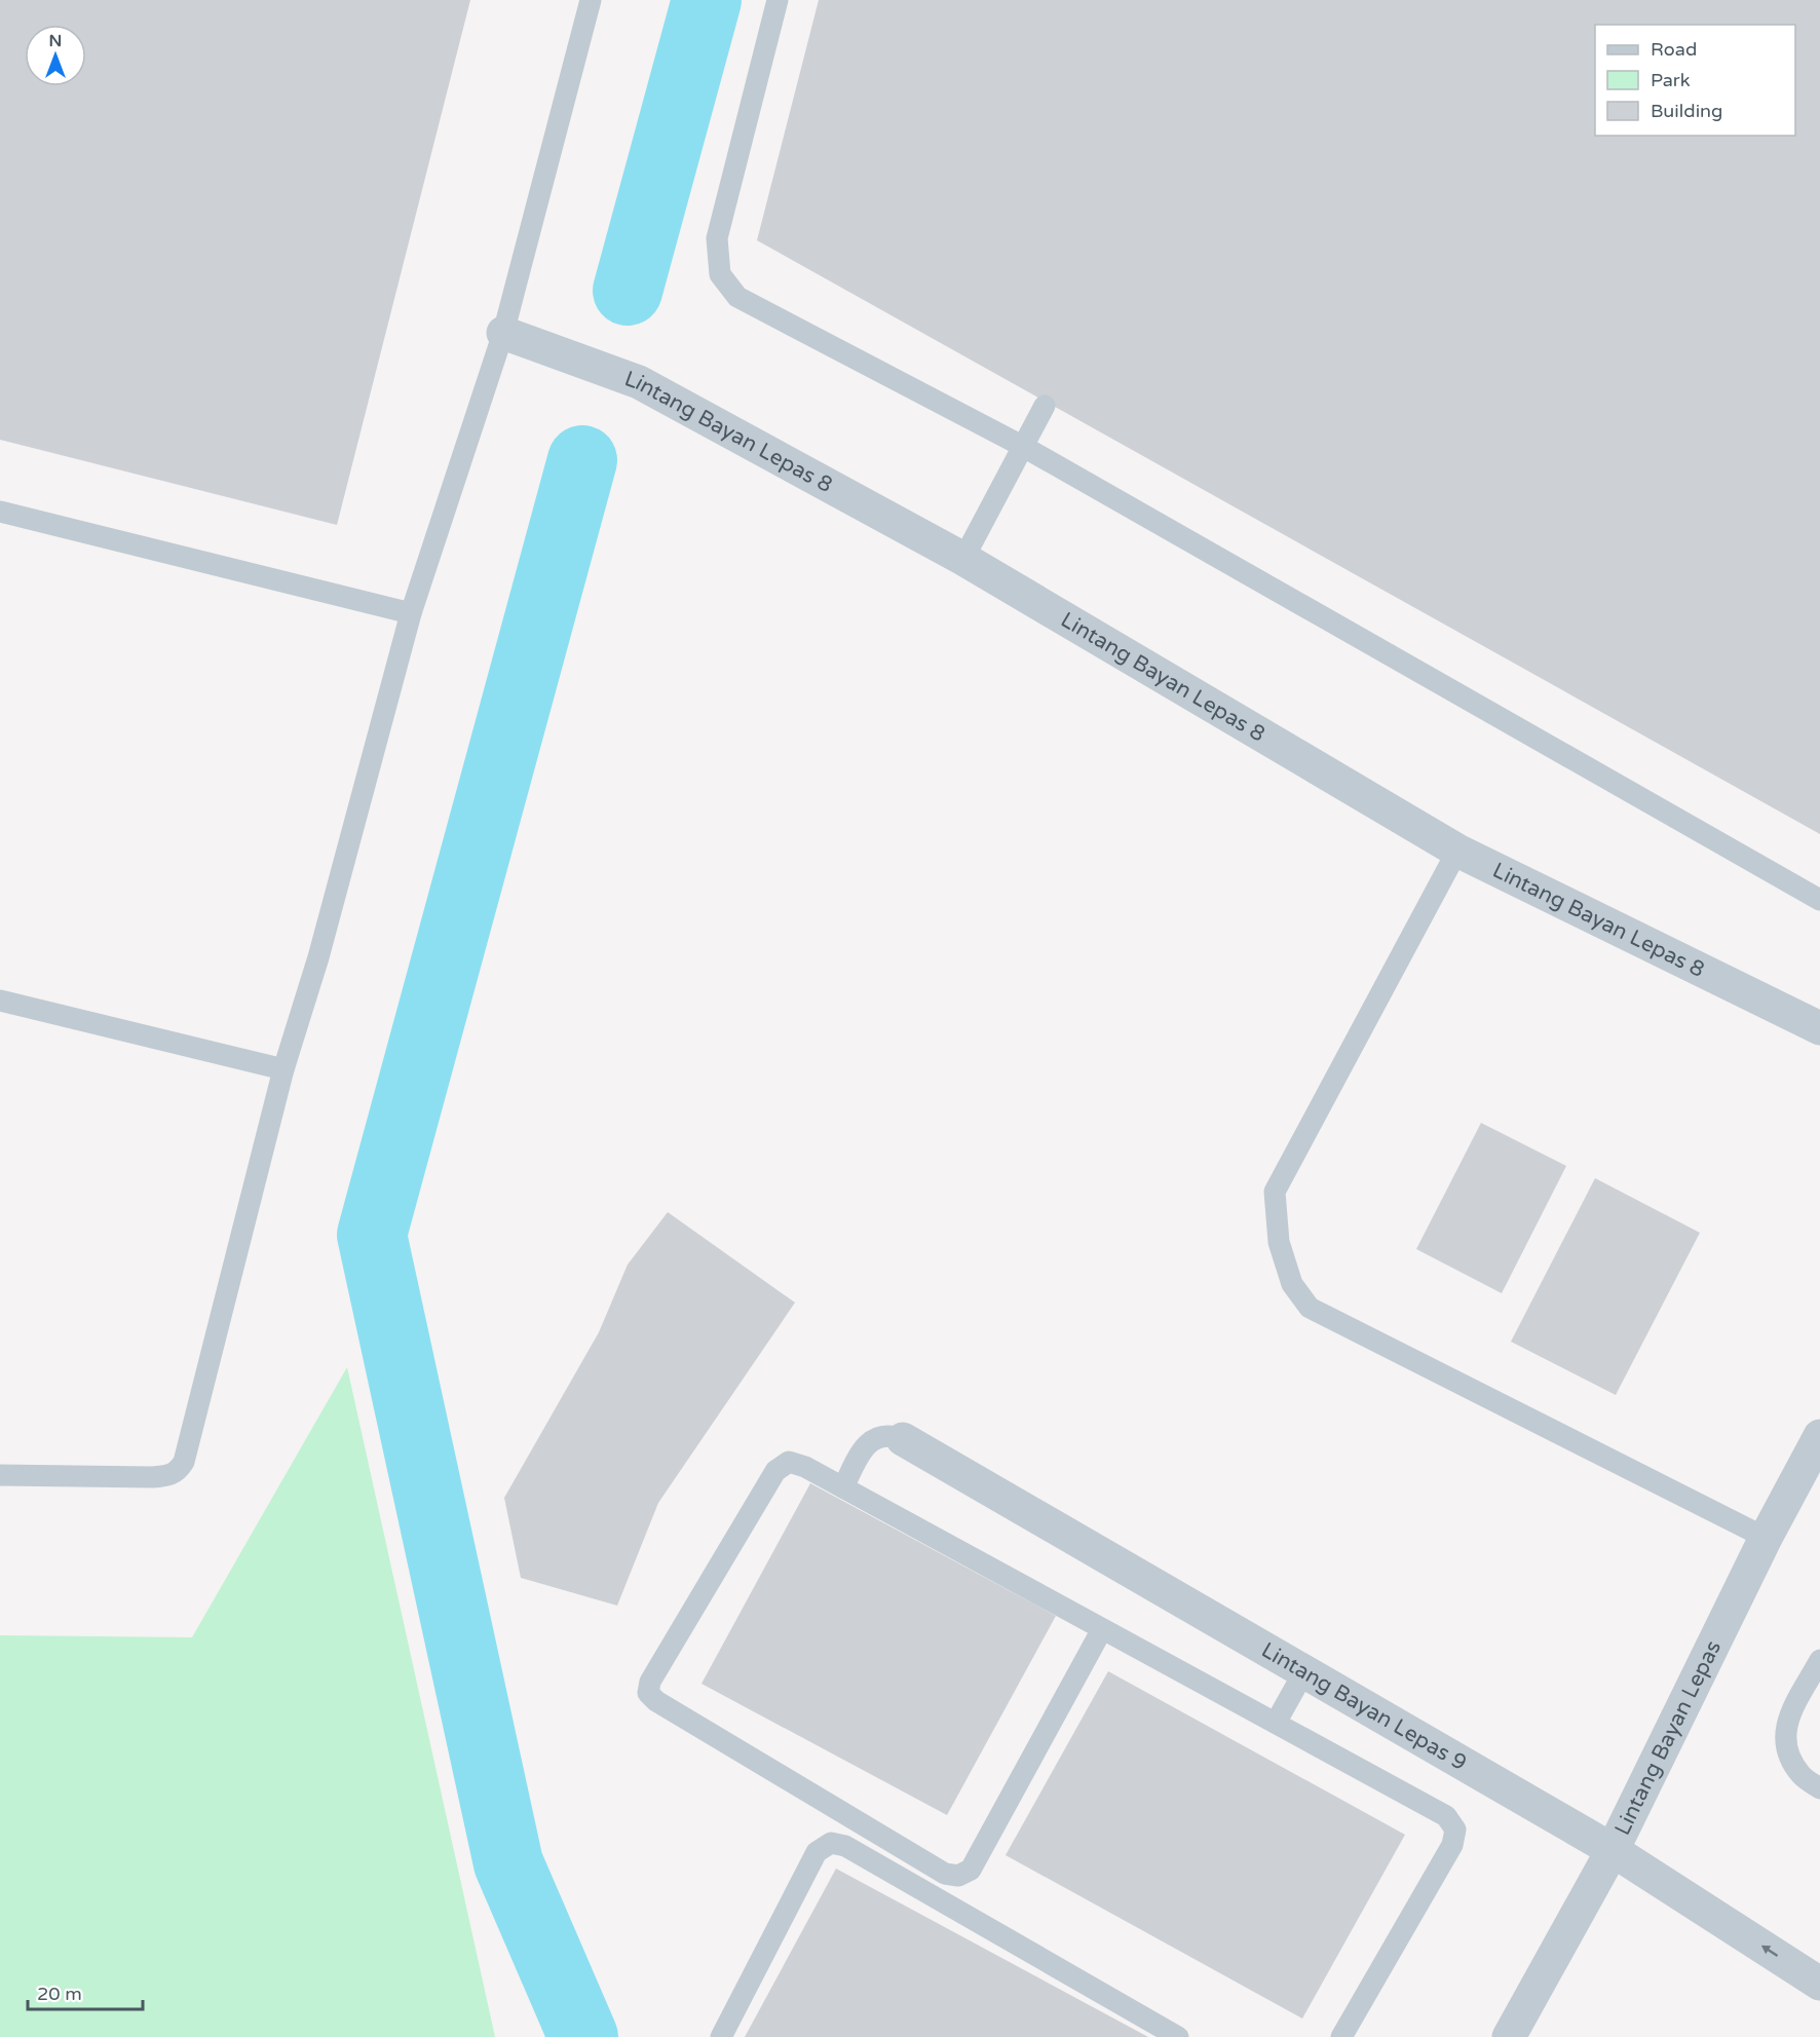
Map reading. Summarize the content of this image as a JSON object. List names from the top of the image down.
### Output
{
  "streets": {
    "street": ["Lintang Bayan Lepas 8", "Lintang Bayan Lepas 9", "Lintang Bayan Lepas"]
  },
  "crossings": [
    ["Lintang Bayan Lepas 9", "Lintang Bayan Lepas"]
  ],
  "legend": ["Road", "Park", "Building"],
  "scale_bar": "20 m",
  "north": "top"
}
